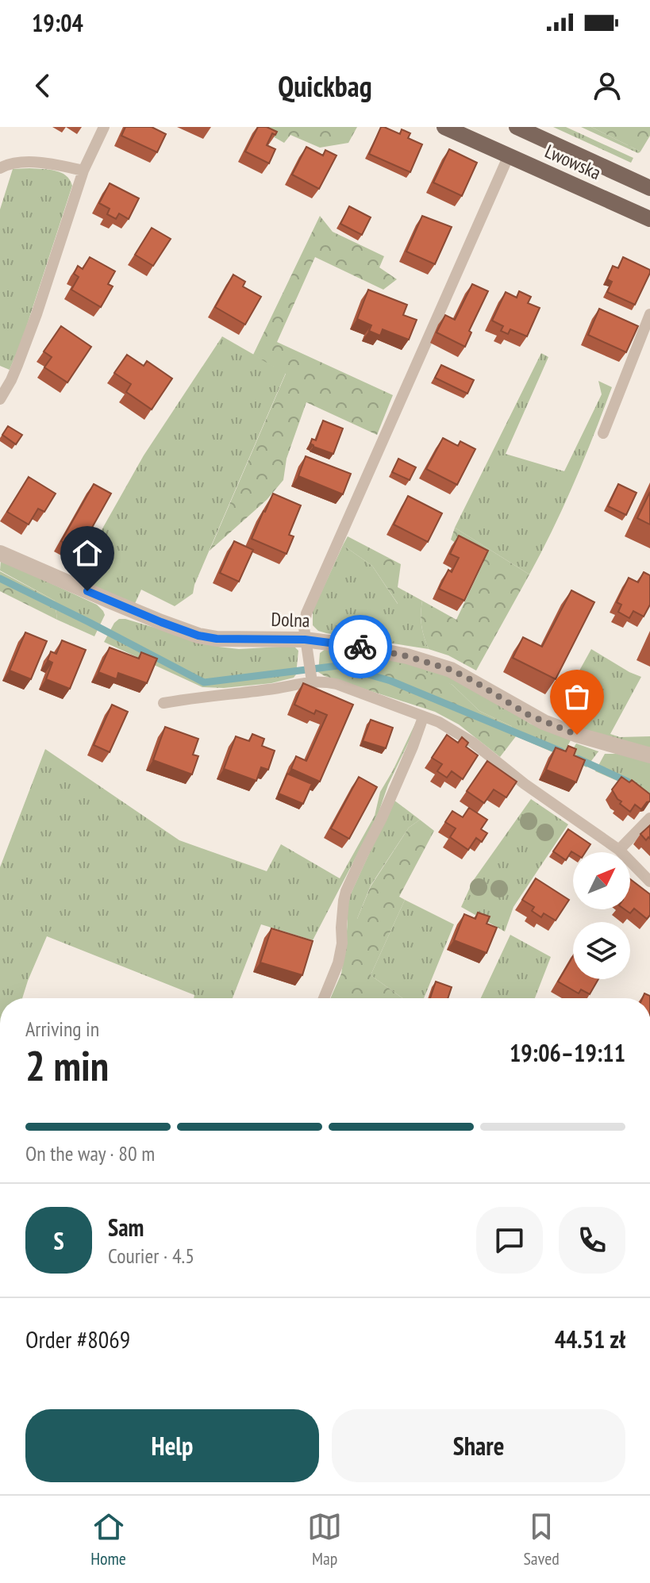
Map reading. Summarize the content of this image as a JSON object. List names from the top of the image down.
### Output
{
  "streets": {
    "main road": ["Lwowska"],
    "street": ["Dolna"]
  },
  "north": "top right",
  "page": {
    "status": "19:04",
    "header": "Quickbag",
    "heading": ["2 min", "Arriving in", "19:06–19:11"],
    "panel": [
      "Sam",
      "Courier · 4.5",
      "Order #8069",
      "44.51 zł"
    ],
    "bar": "On the way · 80 m",
    "round": "S",
    "buttons": ["Help", "Share"],
    "tabs": ["Home", "Map", "Saved"]
  }
}
